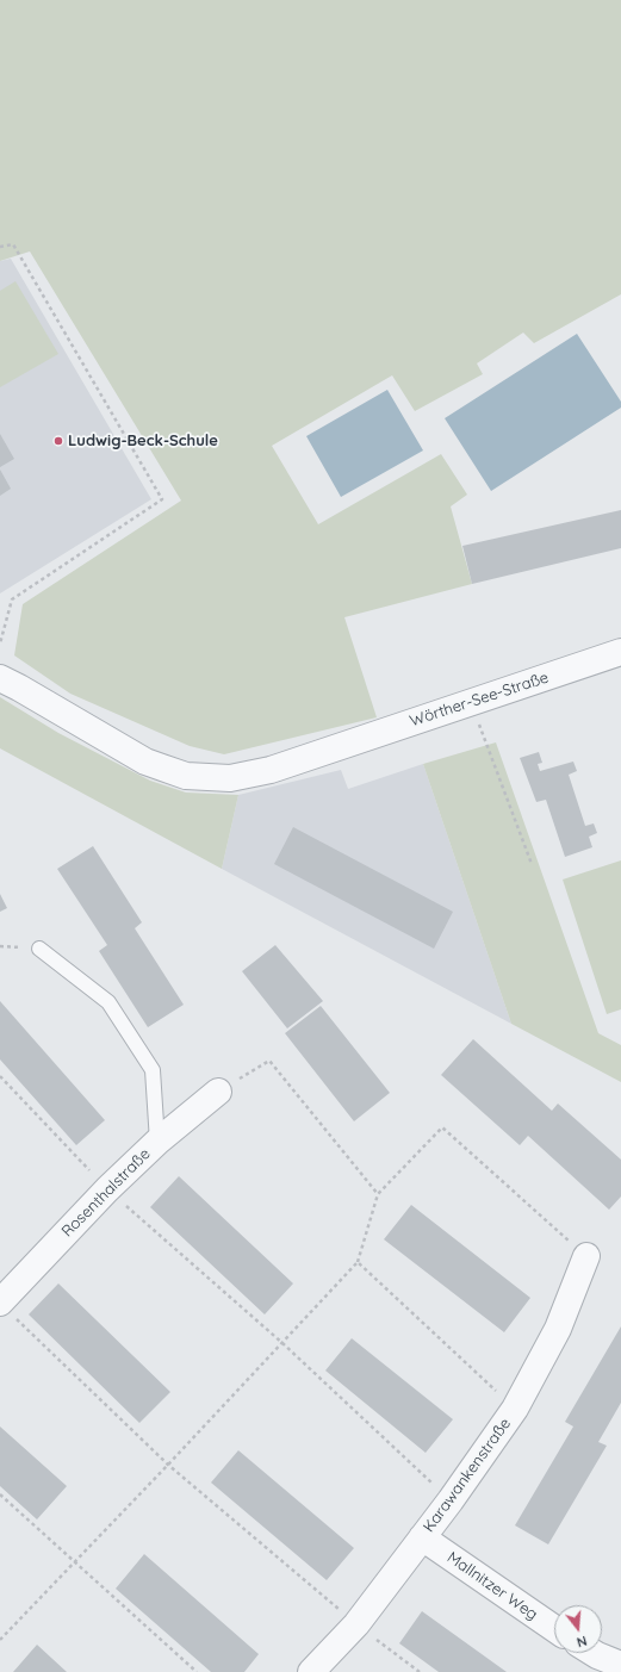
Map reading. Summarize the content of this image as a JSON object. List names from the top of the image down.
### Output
{
  "streets": {
    "street": [
      "Wörther-See-Straße",
      "Rosenthalstraße",
      "Karawankenstraße",
      "Mallnitzer Weg"
    ]
  },
  "crossings": [
    ["Karawankenstraße", "Mallnitzer Weg"]
  ],
  "places": ["Ludwig-Beck-Schule"],
  "north": "bottom"
}
